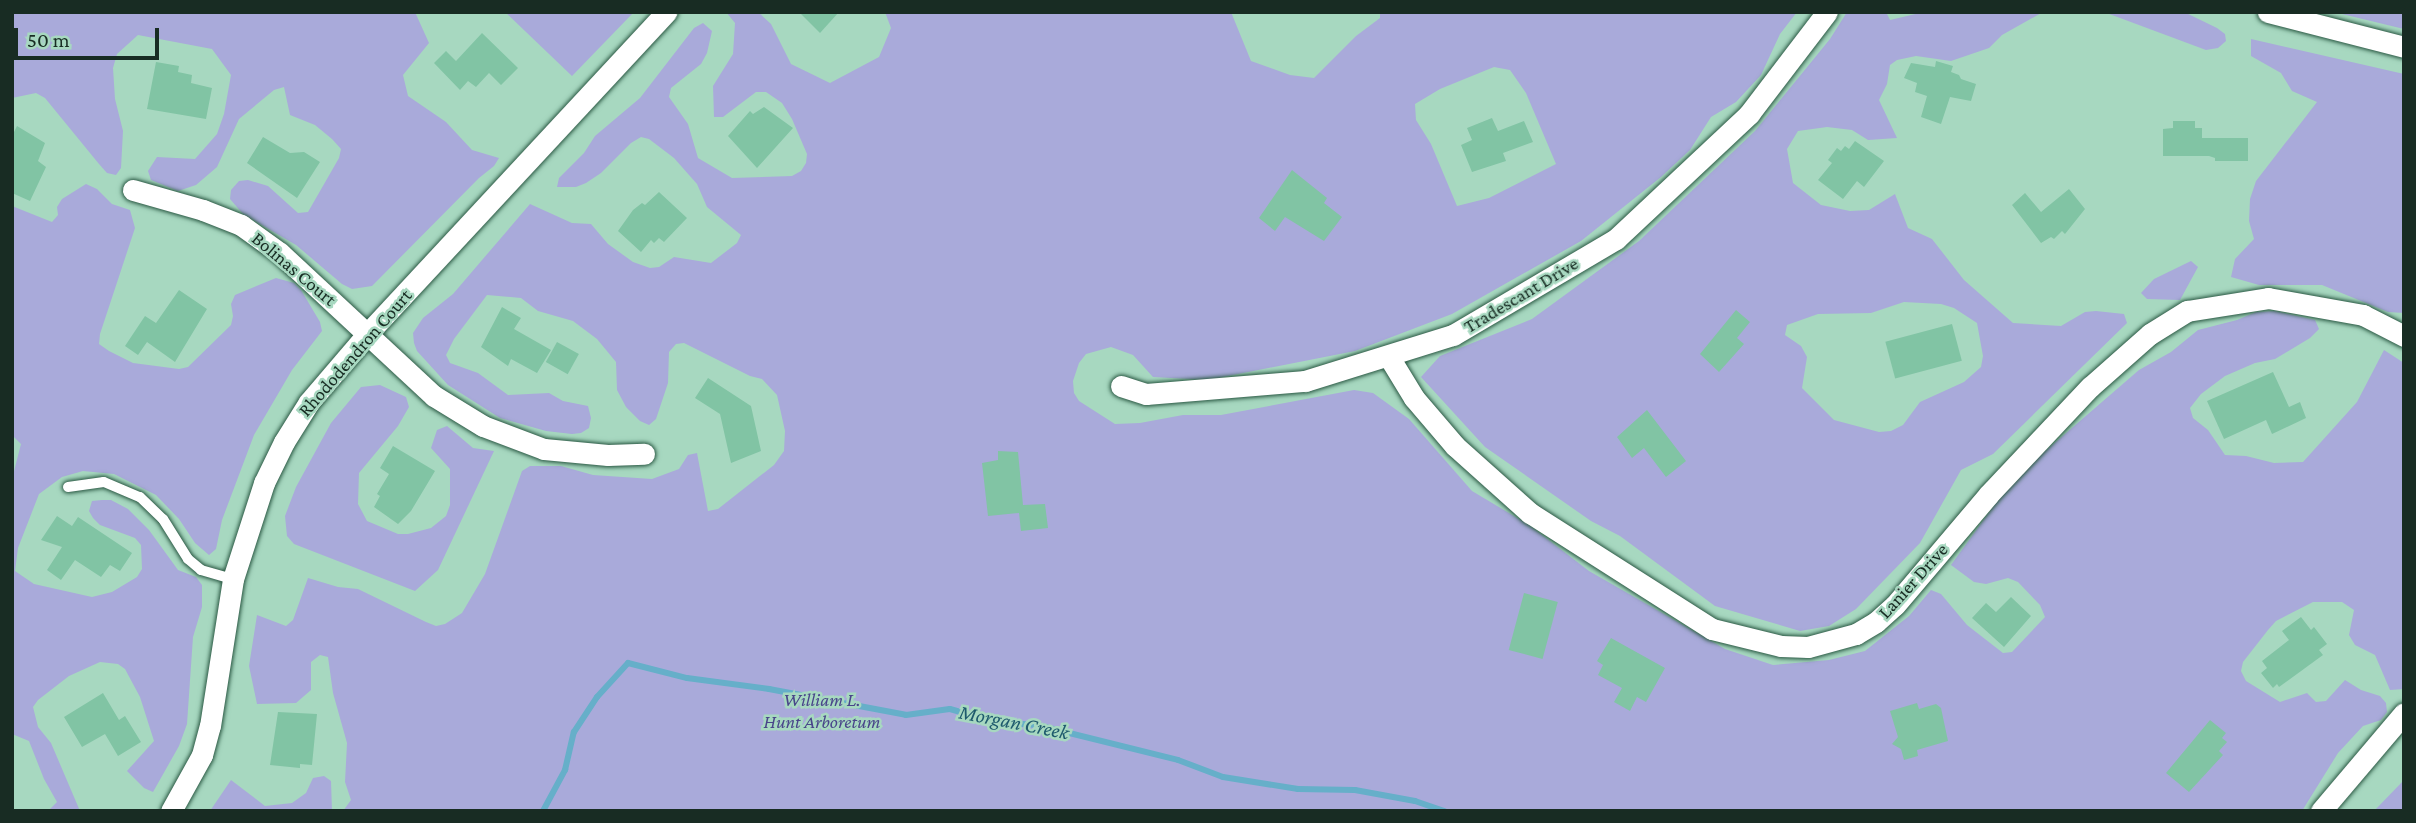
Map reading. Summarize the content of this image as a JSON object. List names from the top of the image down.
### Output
{
  "streets": {
    "street": [
      "Bolinas Court",
      "Tradescant Drive",
      "Rhododendron Court",
      "Lanier Drive"
    ]
  },
  "crossings": [
    ["Bolinas Court", "Rhododendron Court"],
    ["Tradescant Drive", "Lanier Drive"]
  ],
  "water": ["Morgan Creek"],
  "parks": ["William L. Hunt Arboretum"],
  "scale_bar": "50 m"
}
